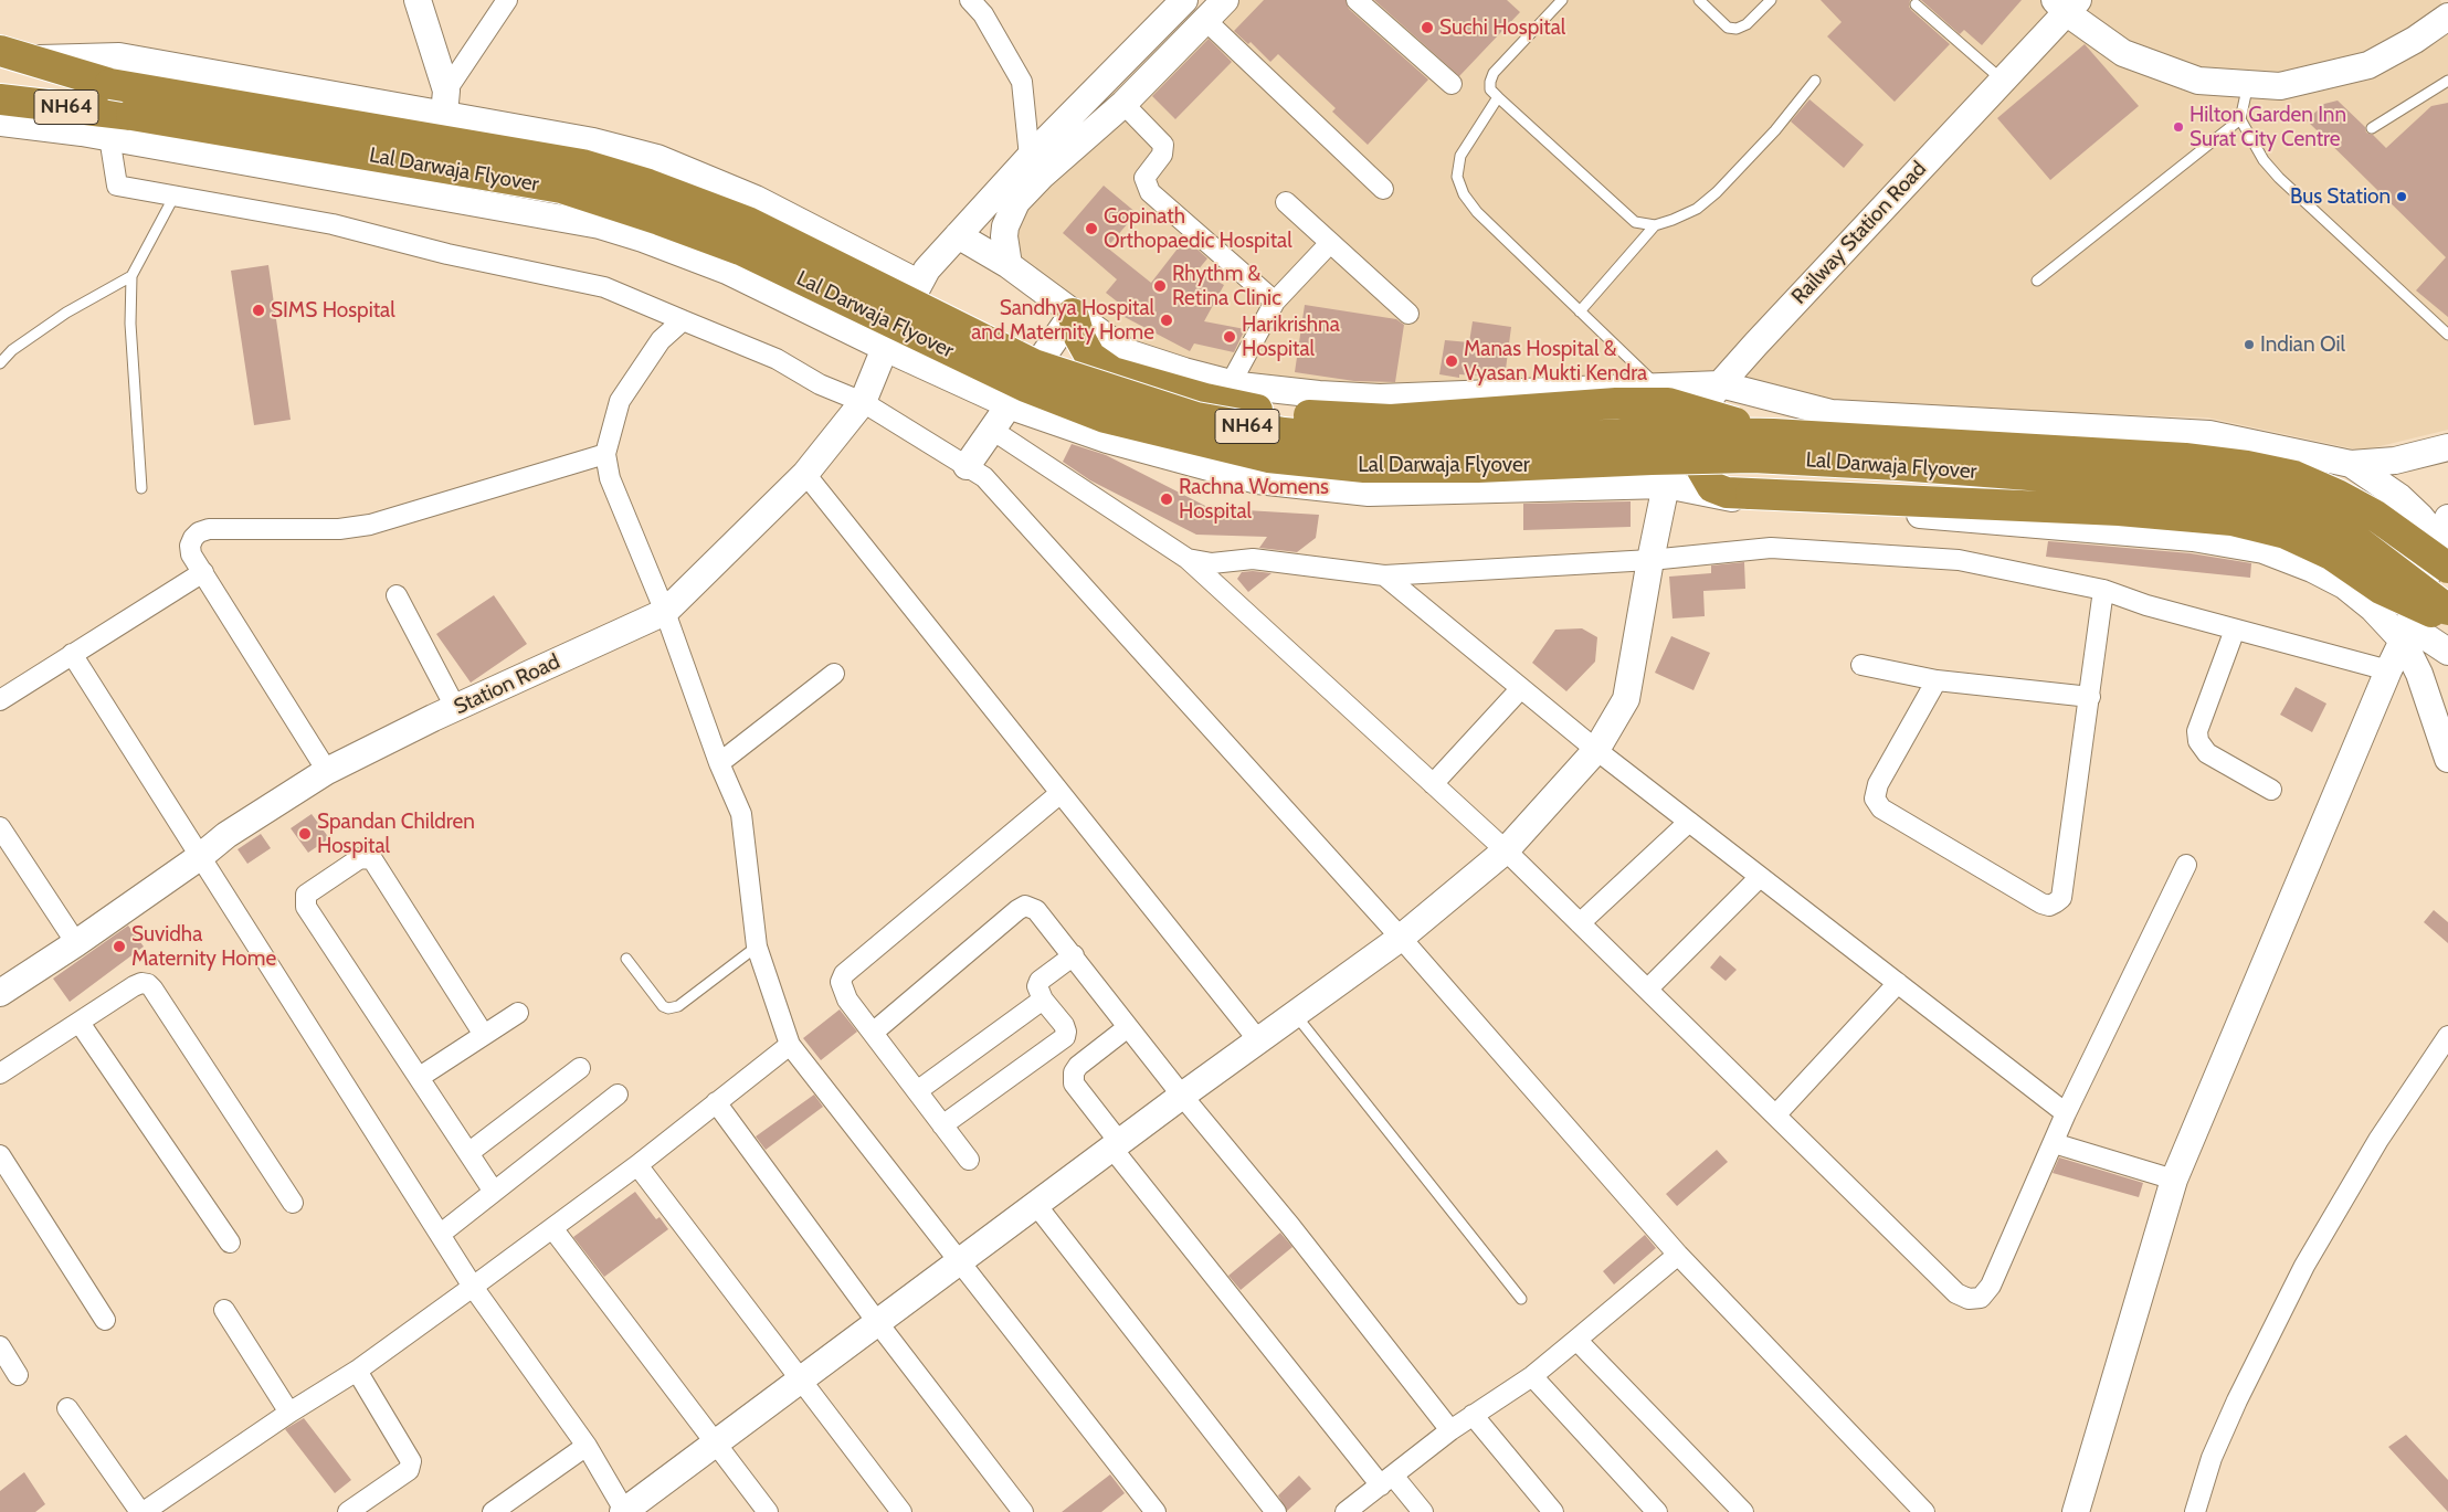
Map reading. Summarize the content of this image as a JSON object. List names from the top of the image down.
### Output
{
  "streets": {
    "highway": ["NH64", "Lal Darwaja Flyover"],
    "street": ["Railway Station Road", "Station Road"]
  },
  "crossings": [
    ["NH64", "Lal Darwaja Flyover"]
  ],
  "places": [
    "Suchi Hospital",
    "Hilton Garden Inn Surat City Centre",
    "Bus Station",
    "Gopinath Orthopaedic Hospital",
    "Rhythm & Retina Clinic",
    "SIMS Hospital",
    "Sandhya Hospital and Maternity Home",
    "Harikrishna Hospital",
    "Indian Oil",
    "Manas Hospital & Vyasan Mukti Kendra",
    "Rachna Womens Hospital",
    "Spandan Children Hospital",
    "Suvidha Maternity Home"
  ]
}
